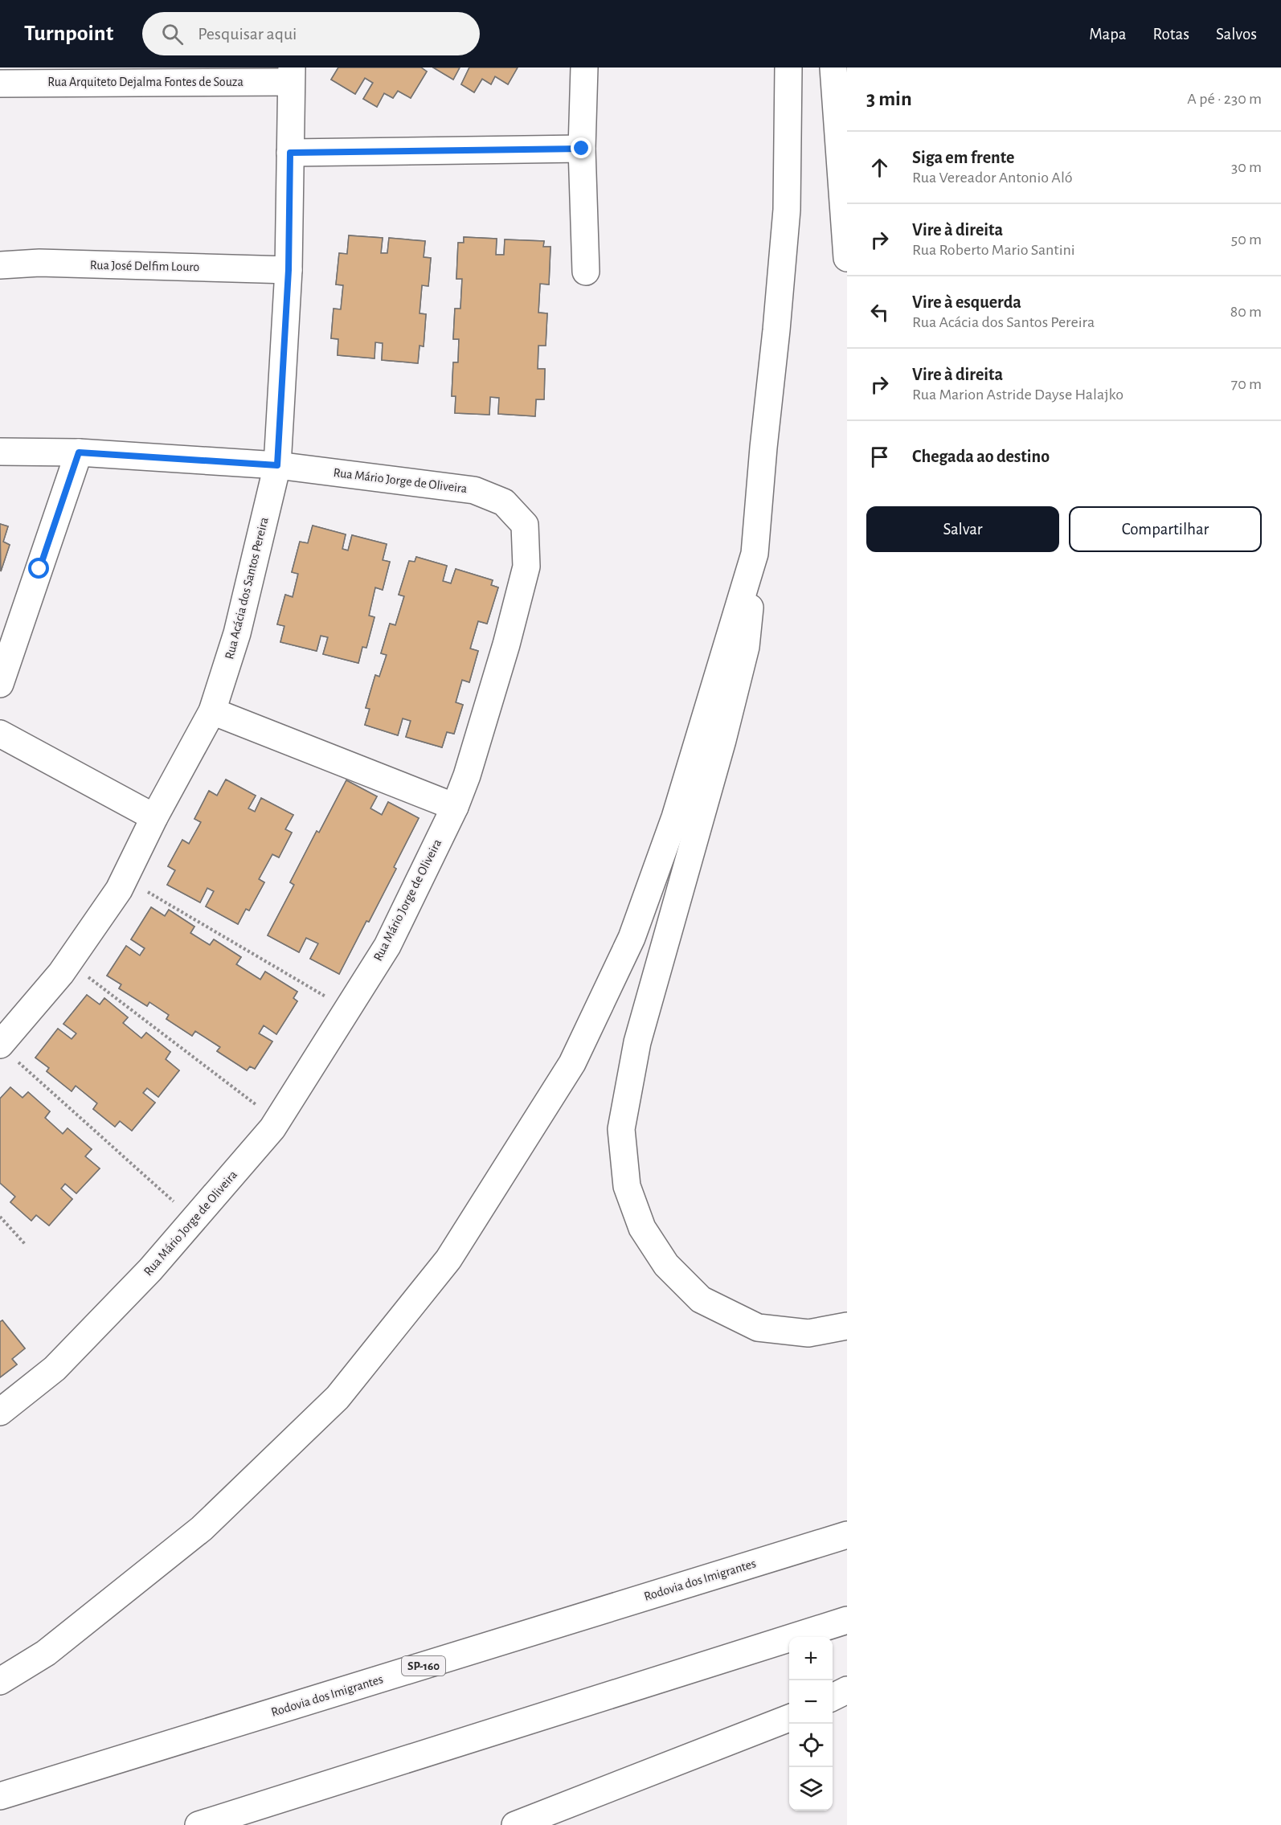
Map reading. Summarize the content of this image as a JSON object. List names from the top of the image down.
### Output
{
  "streets": {
    "main road": [
      "Rua Arquiteto Dejalma Fontes de Souza",
      "Rua José Delfim Louro",
      "Rua Mário Jorge de Oliveira",
      "Rua Acácia dos Santos Pereira",
      "Rodovia dos Imigrantes",
      "SP-160"
    ]
  },
  "crossings": [
    ["Rua Arquiteto Dejalma Fontes de Souza", "Rua Acácia dos Santos Pereira"],
    ["Rua José Delfim Louro", "Rua Acácia dos Santos Pereira"],
    ["Rua Mário Jorge de Oliveira", "Rua Acácia dos Santos Pereira"]
  ],
  "page": {
    "header": "Turnpoint",
    "search": "Pesquisar aqui",
    "nav": ["Mapa", "Rotas", "Salvos"],
    "heading": ["3 min", "A pé · 230 m"],
    "list": [
      ["Siga em frente", "Rua Vereador Antonio Aló", "30 m"],
      ["Vire à direita", "Rua Roberto Mario Santini", "50 m"],
      ["Vire à esquerda", "Rua Acácia dos Santos Pereira", "80 m"],
      ["Vire à direita", "Rua Marion Astride Dayse Halajko", "70 m"],
      "Chegada ao destino"
    ],
    "buttons": ["Salvar", "Compartilhar"],
    "map_buttons": ["+", "−"]
  }
}
